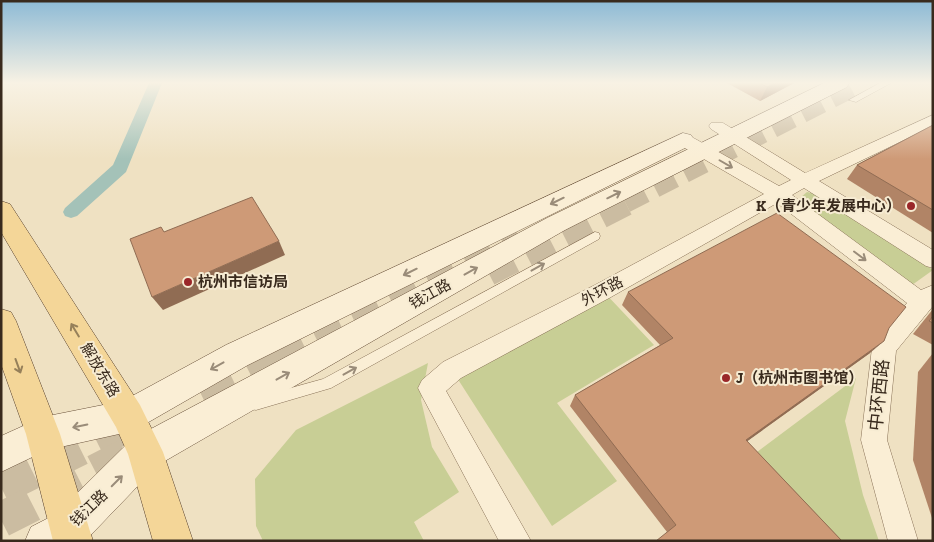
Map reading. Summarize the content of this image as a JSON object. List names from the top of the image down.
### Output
{
  "streets": {
    "main road": ["钱江路", "解放东路"],
    "street": ["外环路", "中环西路"]
  },
  "crossings": [
    ["钱江路", "解放东路"]
  ],
  "places": ["K（青少年发展中心）", "杭州市信访局", "J（杭州市图书馆）"]
}
